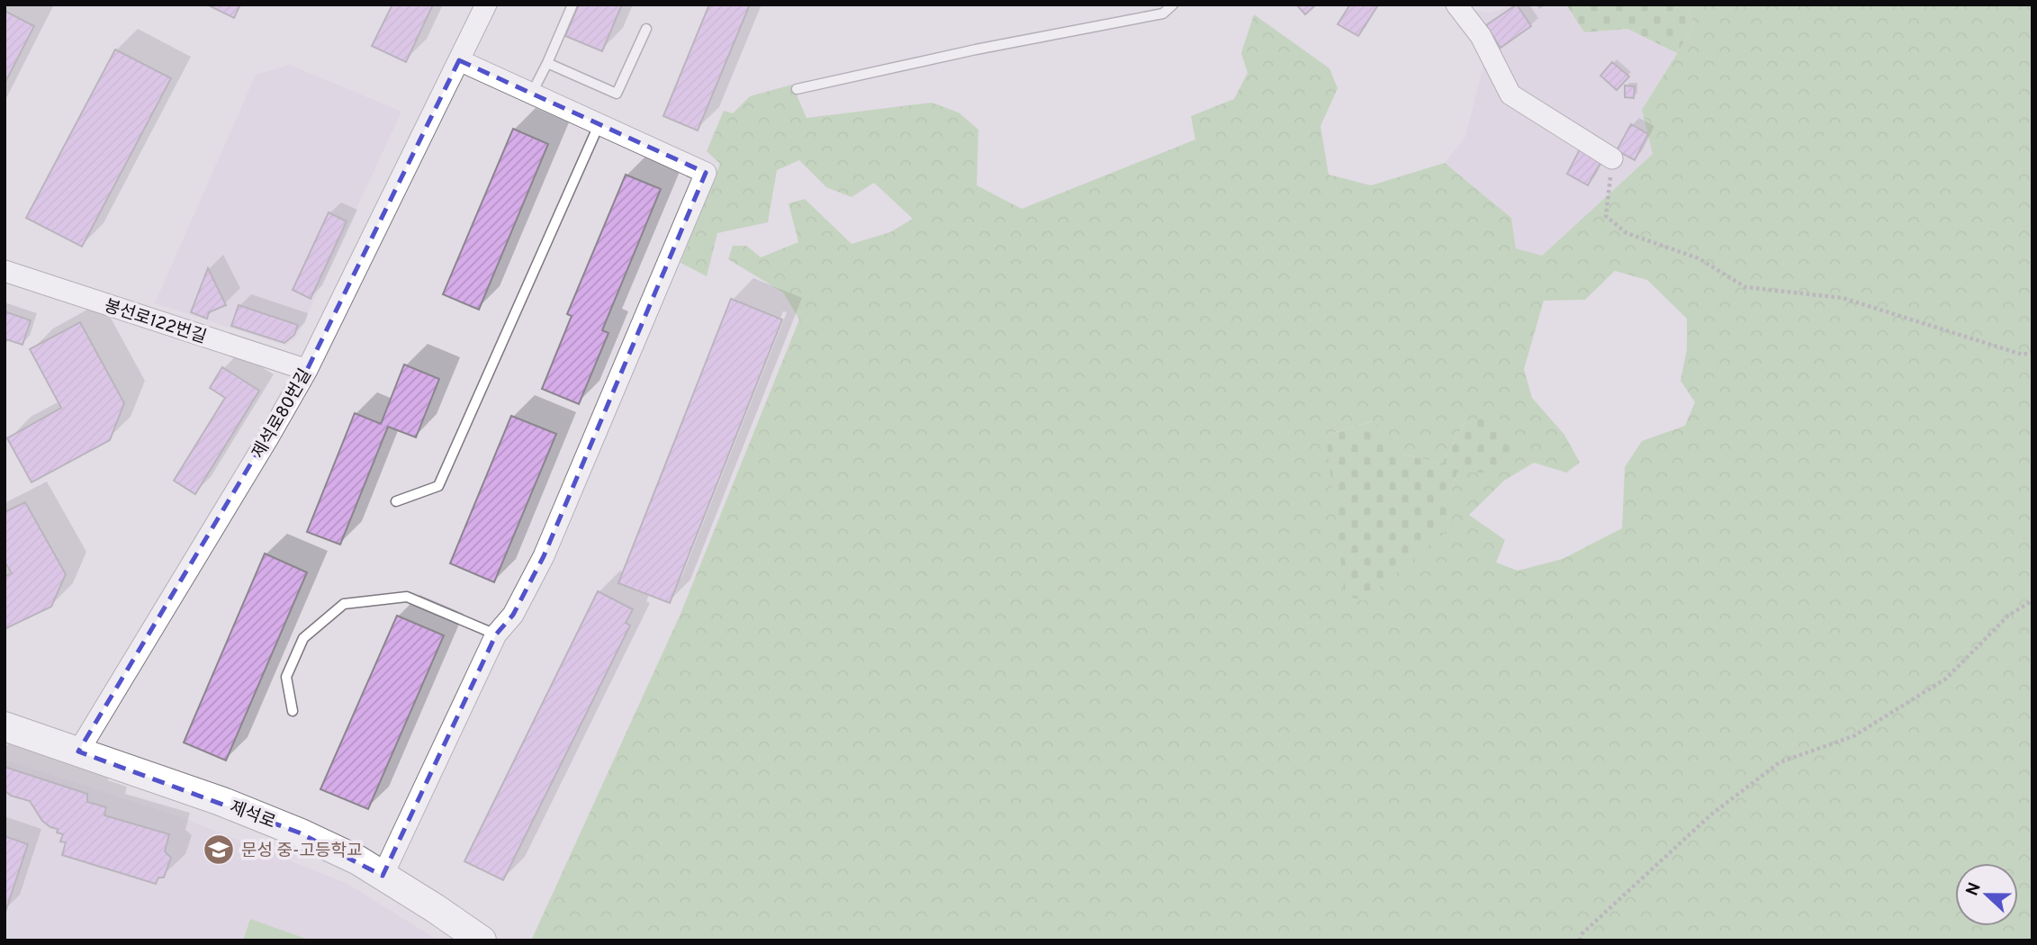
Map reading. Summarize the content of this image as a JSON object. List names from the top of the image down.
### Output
{
  "streets": {
    "street": ["봉선로122번길", "제석로80번길", "제석로"]
  },
  "crossings": [
    ["봉선로122번길", "제석로80번길"],
    ["제석로80번길", "제석로"]
  ],
  "places": {
    "school or university": ["문성 중-고등학교"]
  },
  "north": "left"
}
